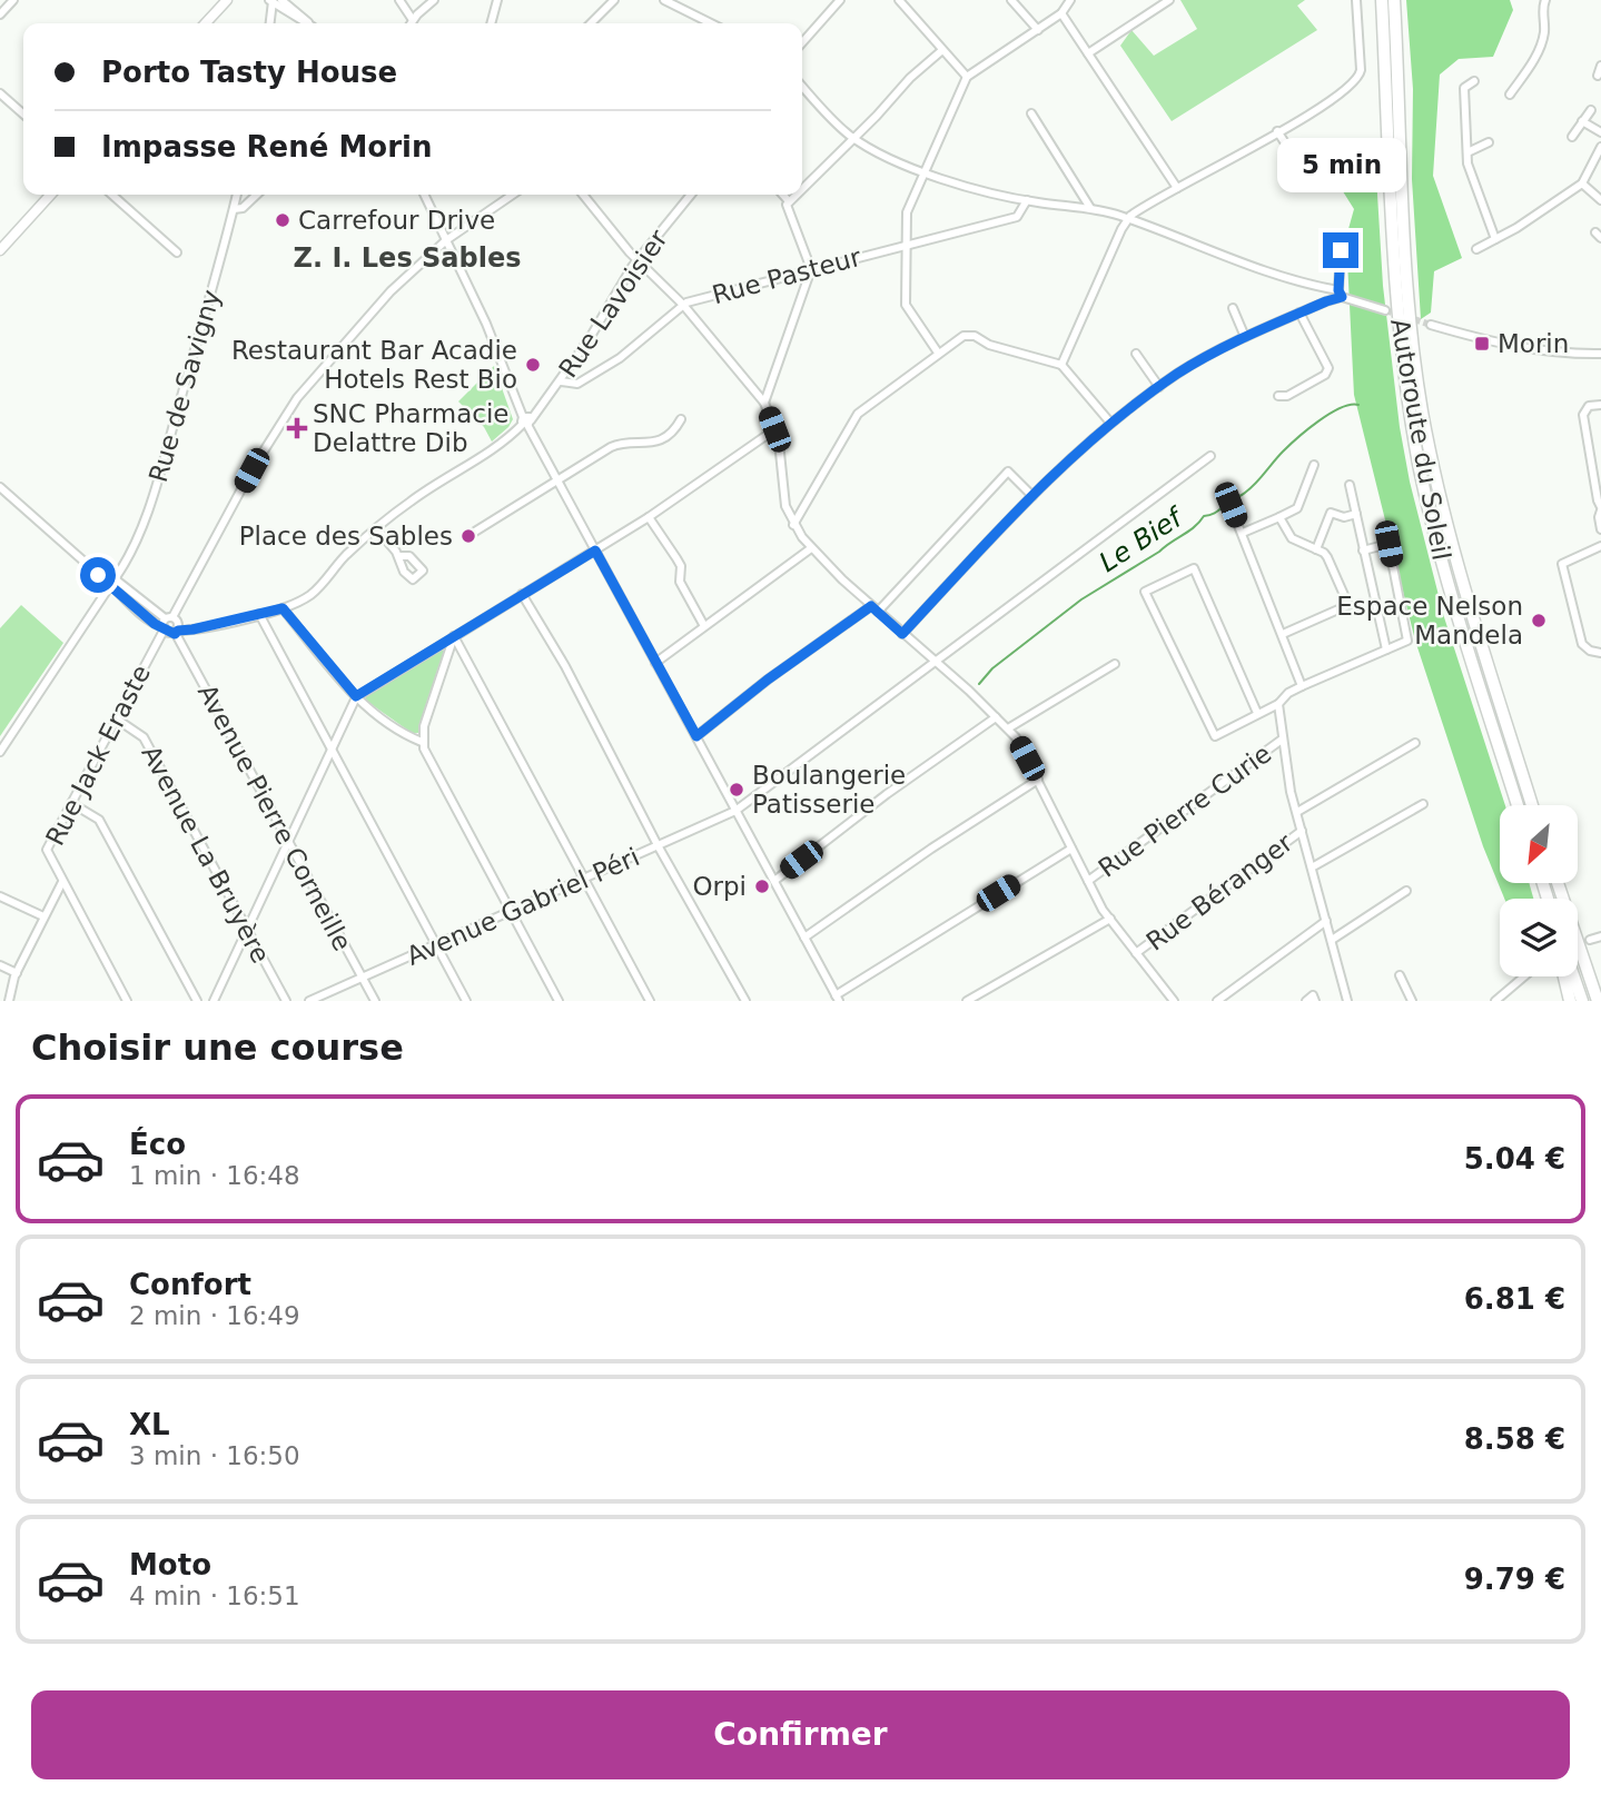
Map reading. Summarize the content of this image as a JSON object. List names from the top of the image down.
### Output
{
  "streets": {
    "highway": ["Autoroute du Soleil"],
    "street": [
      "Rue Pasteur",
      "Rue Lavoisier",
      "Rue de Savigny",
      "Rue Jack Eraste",
      "Rue Pierre Curie",
      "Avenue Pierre Corneille",
      "Avenue La Bruyère",
      "Rue Béranger",
      "Avenue Gabriel Péri"
    ]
  },
  "crossings": [
    ["Rue Pasteur", "Rue Lavoisier"],
    ["Rue Lavoisier", "Avenue Pierre Corneille"],
    ["Rue Jack Eraste", "Avenue Pierre Corneille"],
    ["Rue Jack Eraste", "Avenue La Bruyère"],
    ["Avenue Pierre Corneille", "Avenue Gabriel Péri"]
  ],
  "districts": ["Z. I. Les Sables"],
  "water": ["Le Bief"],
  "places": {
    "other": [
      "Carrefour Drive",
      "Restaurant Bar Acadie Hotels Rest Bio",
      "Place des Sables",
      "Espace Nelson Mandela",
      "Boulangerie Patisserie",
      "Orpi"
    ],
    "transit": ["Morin"],
    "health": ["SNC Pharmacie Delattre Dib"]
  },
  "north": "bottom left",
  "page": {
    "banner": ["Porto Tasty House", "Impasse René Morin"],
    "bubble": "5 min",
    "heading": "Choisir une course",
    "list": [
      {
        "name": "Éco",
        "note": "1 min · 16:48",
        "value": "5.04 €"
      },
      {
        "name": "Confort",
        "note": "2 min · 16:49",
        "value": "6.81 €"
      },
      {
        "name": "XL",
        "note": "3 min · 16:50",
        "value": "8.58 €"
      },
      {
        "name": "Moto",
        "note": "4 min · 16:51",
        "value": "9.79 €"
      }
    ],
    "buttons": "Confirmer"
  }
}
